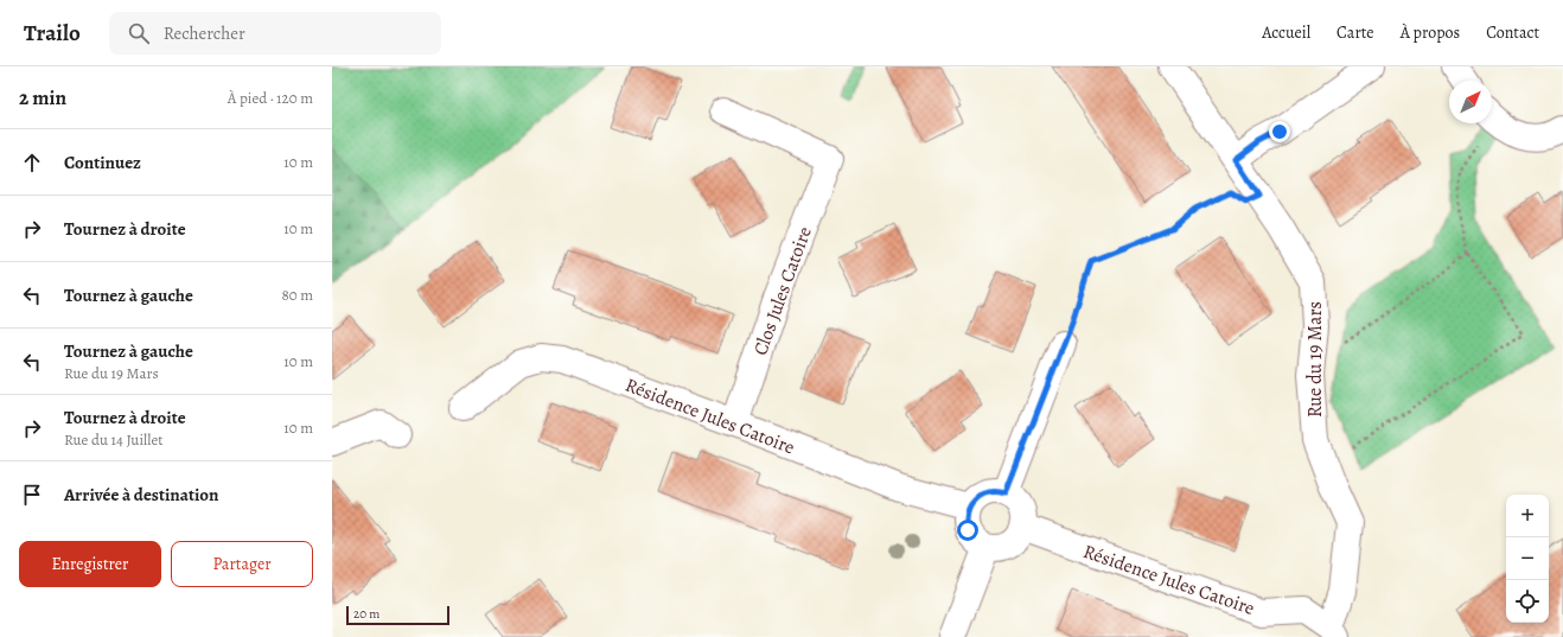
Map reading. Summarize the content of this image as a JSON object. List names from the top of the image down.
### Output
{
  "streets": {
    "street": ["Clos Jules Catoire", "Rue du 19 Mars", "Résidence Jules Catoire"]
  },
  "crossings": [
    ["Clos Jules Catoire", "Résidence Jules Catoire"],
    ["Rue du 19 Mars", "Résidence Jules Catoire"]
  ],
  "scale_bar": "20 m",
  "north": "top right",
  "page": {
    "header": "Trailo",
    "search": "Rechercher",
    "nav": [
      "Accueil",
      "Carte",
      "À propos",
      "Contact"
    ],
    "heading": ["2 min", "À pied · 120 m"],
    "list": [
      ["Continuez", "10 m"],
      ["Tournez à droite", "10 m"],
      ["Tournez à gauche", "80 m"],
      ["Tournez à gauche", "Rue du 19 Mars", "10 m"],
      ["Tournez à droite", "Rue du 14 Juillet", "10 m"],
      "Arrivée à destination"
    ],
    "map_buttons": ["+", "−"],
    "buttons": ["Enregistrer", "Partager"],
    "scale": "20 m"
  }
}
